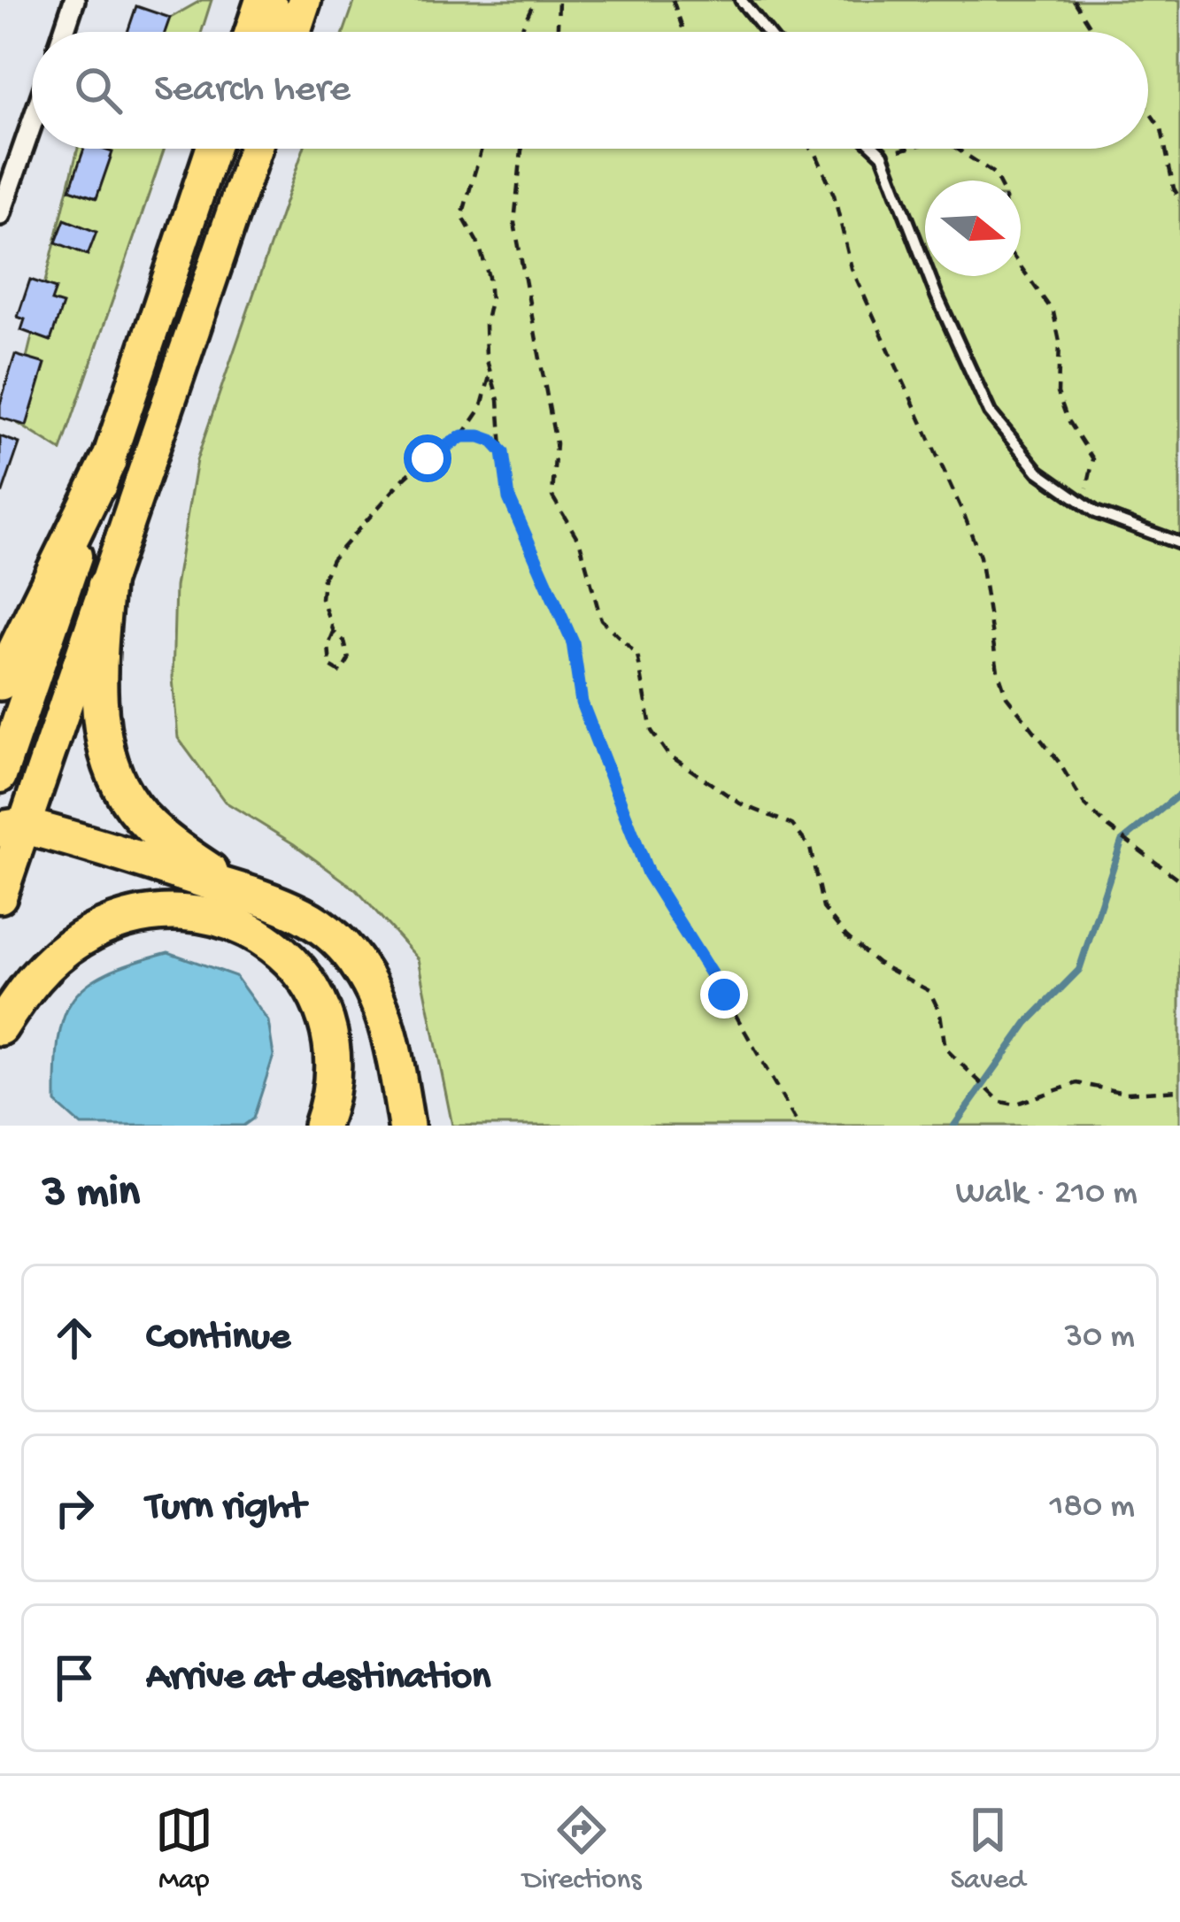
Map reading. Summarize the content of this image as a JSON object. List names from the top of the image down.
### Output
{
  "north": "right",
  "page": {
    "search": "Search here",
    "heading": ["3 min", "Walk · 210 m"],
    "list": [
      ["Continue", "30 m"],
      ["Turn right", "180 m"],
      "Arrive at destination"
    ],
    "nav": ["Map", "Directions", "Saved"]
  }
}
